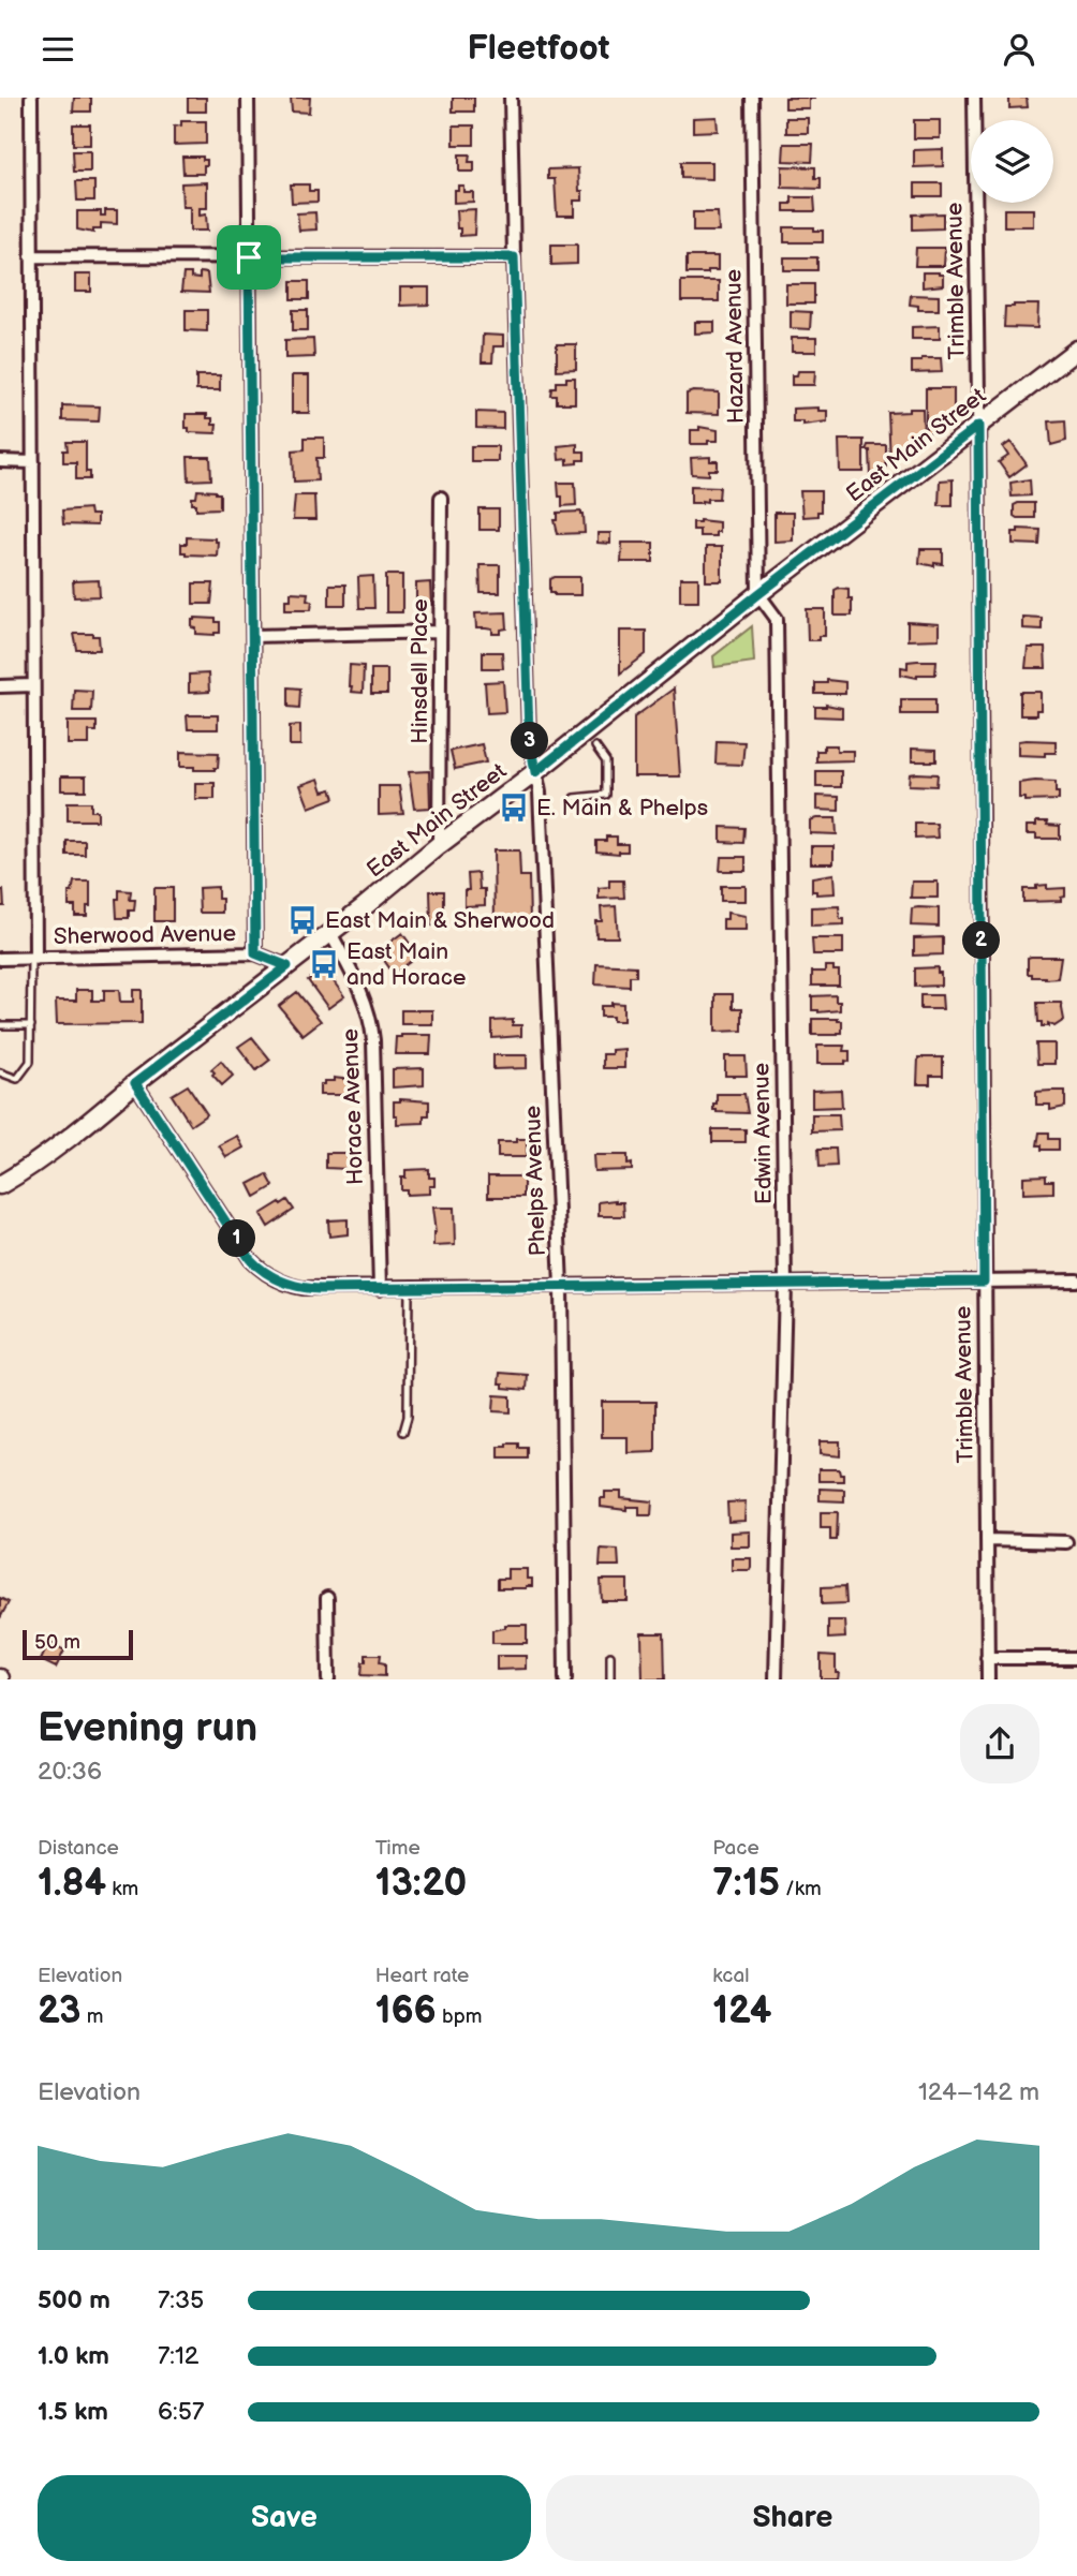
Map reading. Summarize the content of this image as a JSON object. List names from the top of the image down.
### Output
{
  "streets": {
    "street": [
      "Trimble Avenue",
      "Hazard Avenue",
      "East Main Street",
      "Hinsdell Place",
      "Sherwood Avenue",
      "Horace Avenue",
      "Edwin Avenue",
      "Phelps Avenue"
    ]
  },
  "crossings": [
    ["Trimble Avenue", "East Main Street"],
    ["Hazard Avenue", "East Main Street"],
    ["Hazard Avenue", "Edwin Avenue"],
    ["East Main Street", "Hinsdell Place"],
    ["East Main Street", "Sherwood Avenue"],
    ["East Main Street", "Horace Avenue"],
    ["East Main Street", "Edwin Avenue"],
    ["East Main Street", "Phelps Avenue"]
  ],
  "places": {
    "bus stop": ["E. Main & Phelps", "East Main & Sherwood", "East Main and Horace"]
  },
  "scale_bar": "50 m",
  "page": {
    "header": "Fleetfoot",
    "pins": ["3", "2", "1"],
    "scale": "50 m",
    "heading": ["Evening run", "20:36"],
    "stats": [
      ["Distance", "1.84 km"],
      ["Time", "13:20"],
      ["Pace", "7:15 /km"],
      ["Elevation", "23 m"],
      ["Heart rate", "166 bpm"],
      ["kcal", "124"]
    ],
    "chart": ["Elevation", "124–142 m"],
    "list": [
      {
        "name": "500 m",
        "note": "7:35"
      },
      {
        "name": "1.0 km",
        "note": "7:12"
      },
      {
        "name": "1.5 km",
        "note": "6:57"
      }
    ],
    "buttons": ["Save", "Share"]
  }
}
